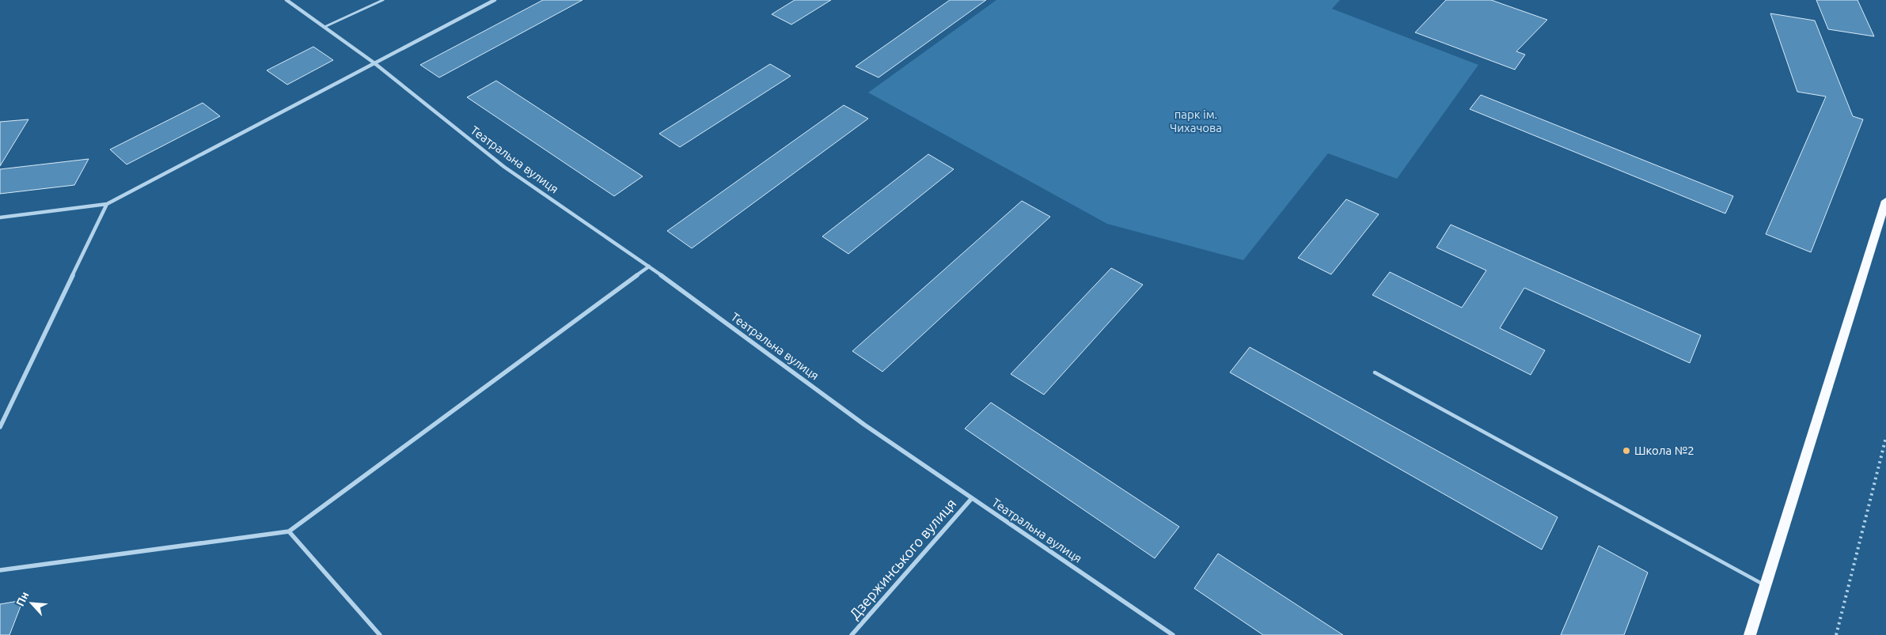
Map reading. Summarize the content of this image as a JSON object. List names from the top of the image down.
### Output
{
  "streets": {
    "street": ["Театральна вулиця", "Дзержинського вулиця"]
  },
  "crossings": [
    ["Театральна вулиця", "Дзержинського вулиця"]
  ],
  "parks": ["парк ім. Чихачова"],
  "places": ["Школа №2"],
  "north": "top left"
}
